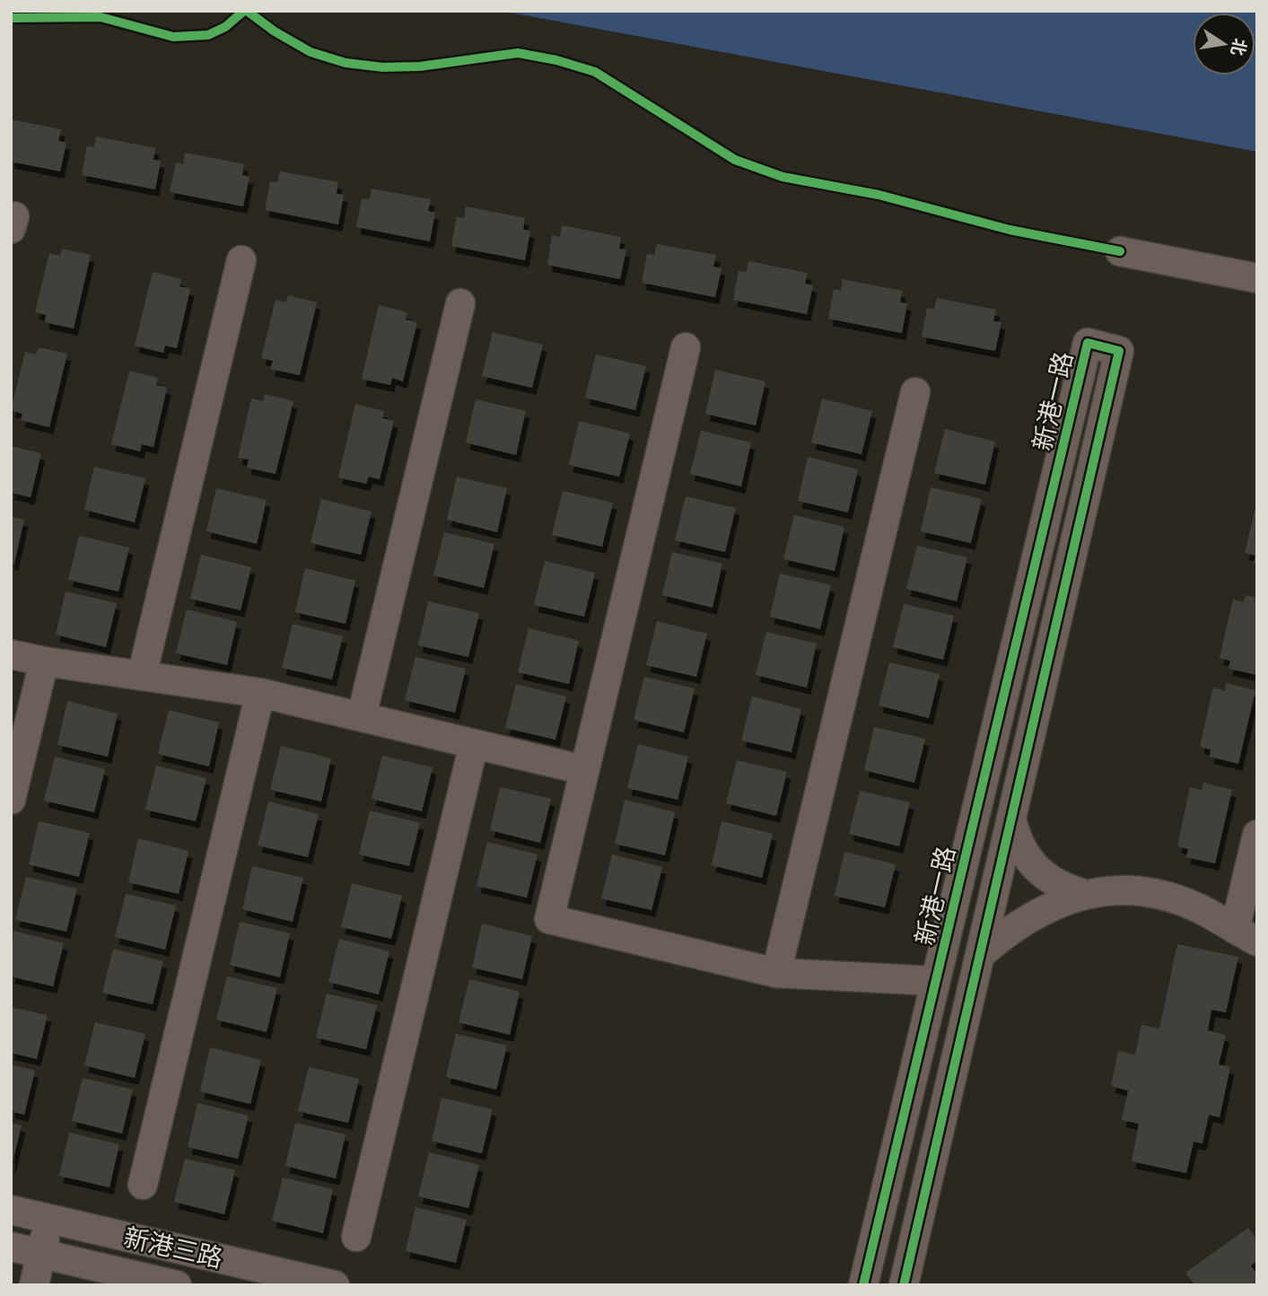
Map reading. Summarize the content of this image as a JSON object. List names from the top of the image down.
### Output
{
  "streets": {
    "street": ["新港一路", "新港三路"]
  },
  "north": "right"
}
